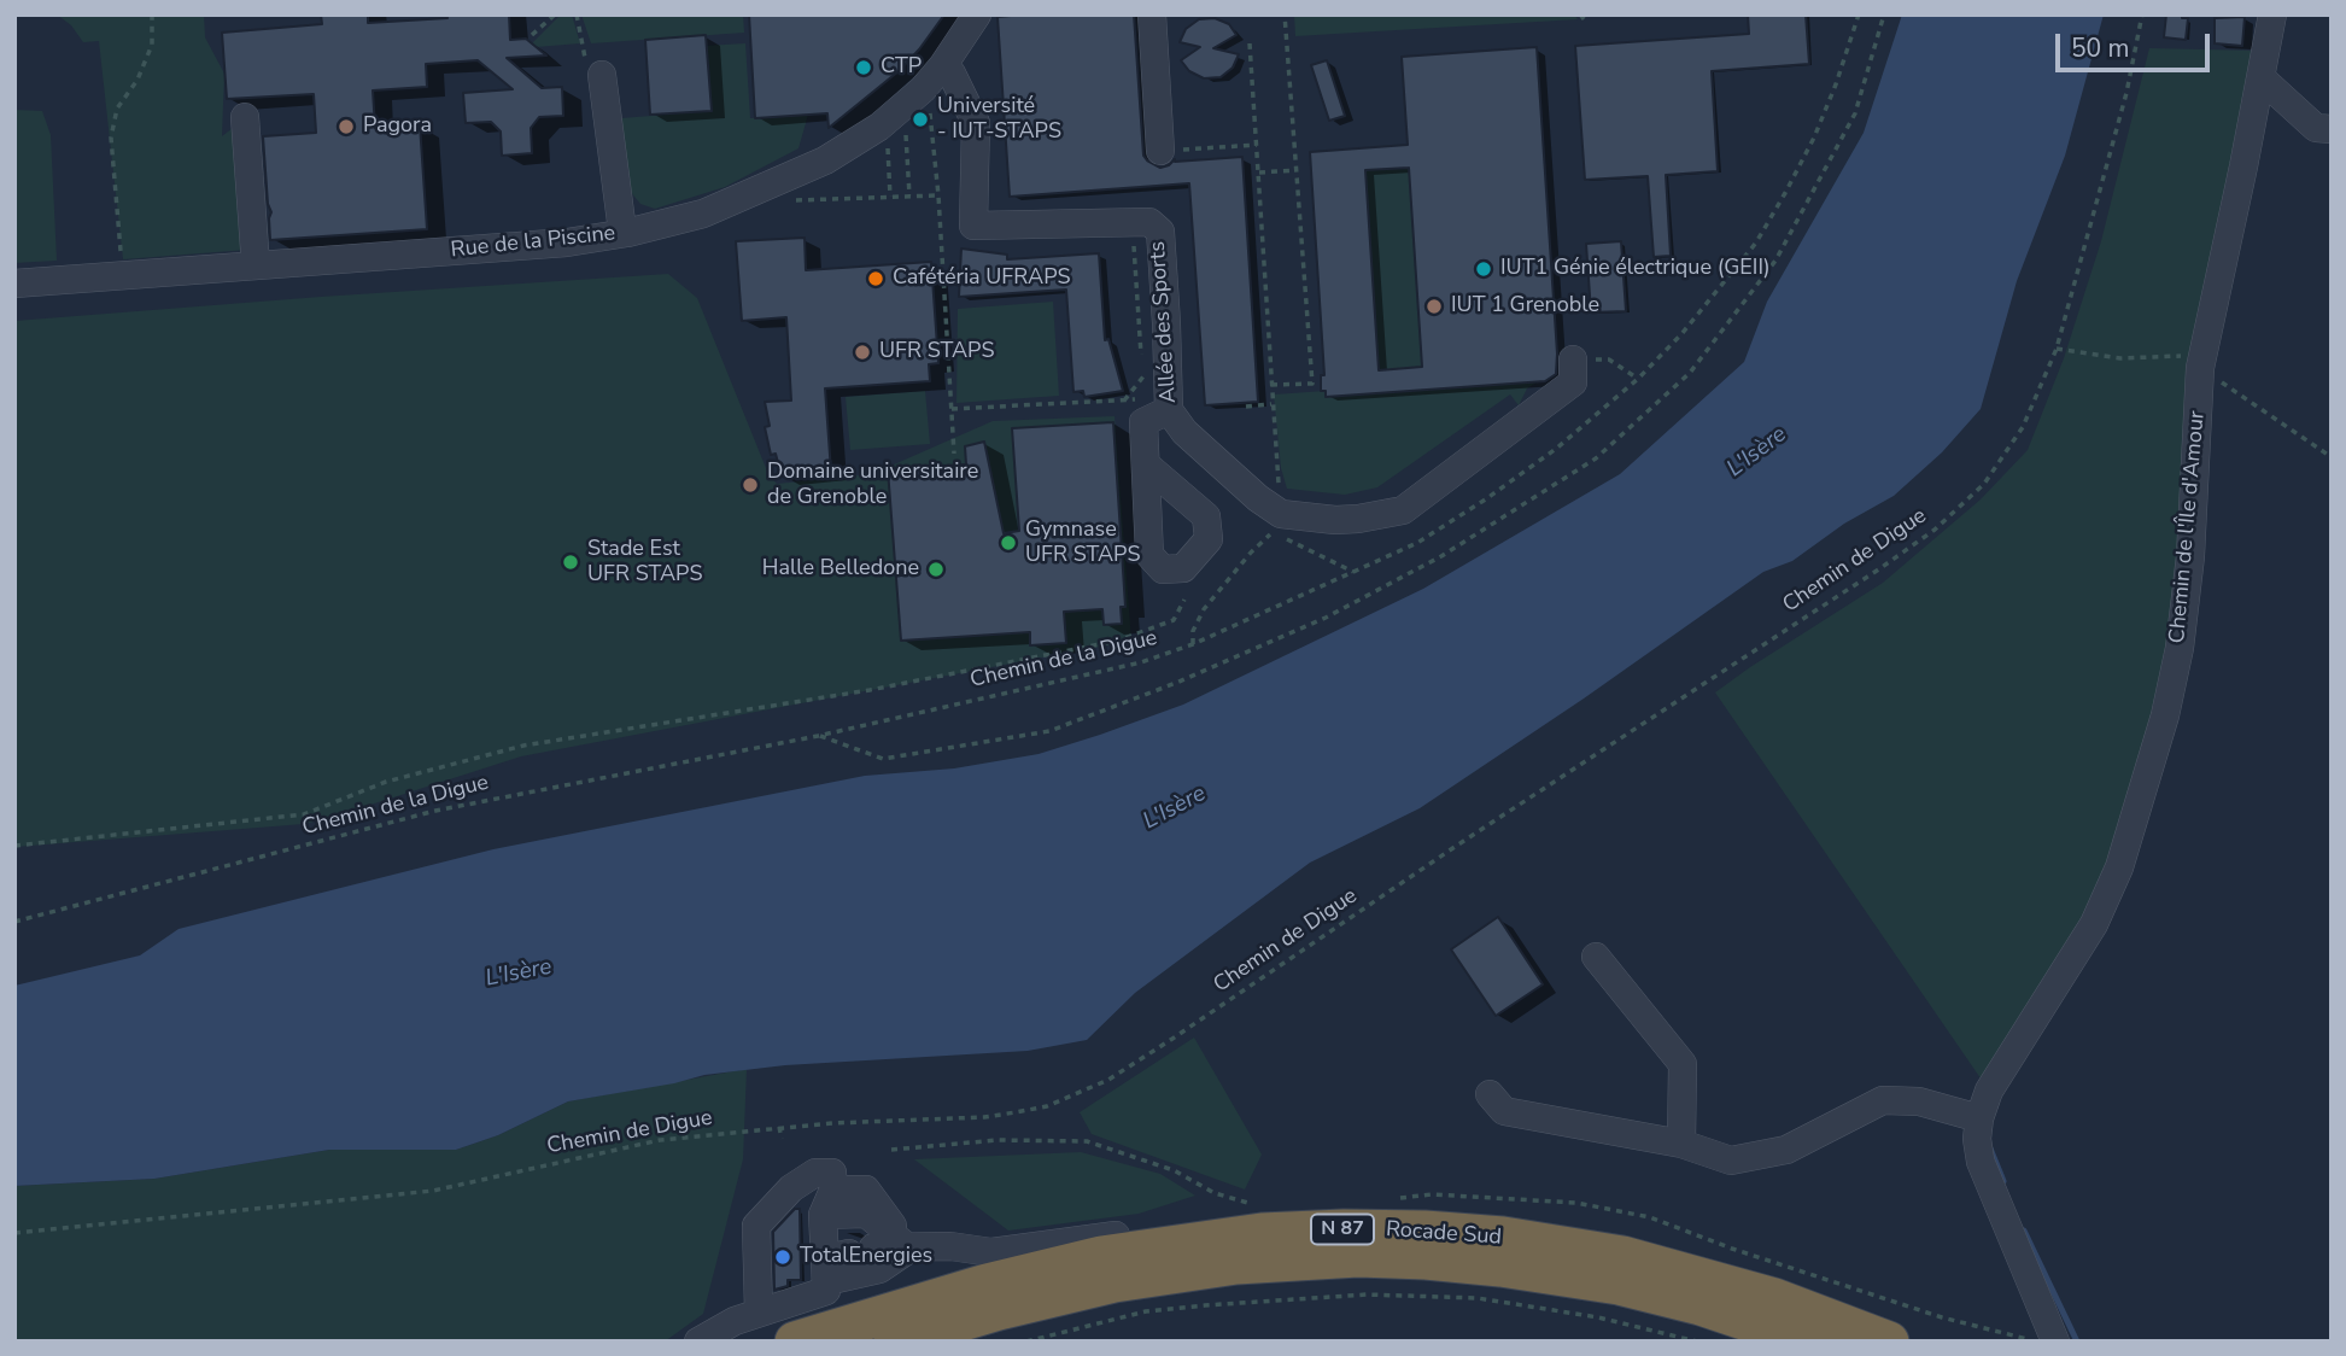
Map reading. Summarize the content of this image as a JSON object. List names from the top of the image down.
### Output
{
  "streets": {
    "highway": ["N 87", "Rocade Sud"],
    "street": ["Rue de la Piscine", "Allée des Sports", "Chemin de l'Île d'Amour"],
    "path": ["Chemin de Digue", "Chemin de la Digue"]
  },
  "crossings": [
    ["Rue de la Piscine", "Allée des Sports"]
  ],
  "water": ["L'Isère"],
  "places": [
    "CTP",
    "Université - IUT-STAPS",
    "Pagora",
    "IUT1 Génie électrique (GEII)",
    "Cafétéria UFRAPS",
    "IUT 1 Grenoble",
    "UFR STAPS",
    "Domaine universitaire de Grenoble",
    "Gymnase UFR STAPS",
    "Stade Est UFR STAPS",
    "Halle Belledone",
    "TotalEnergies"
  ],
  "scale_bar": "50 m"
}
